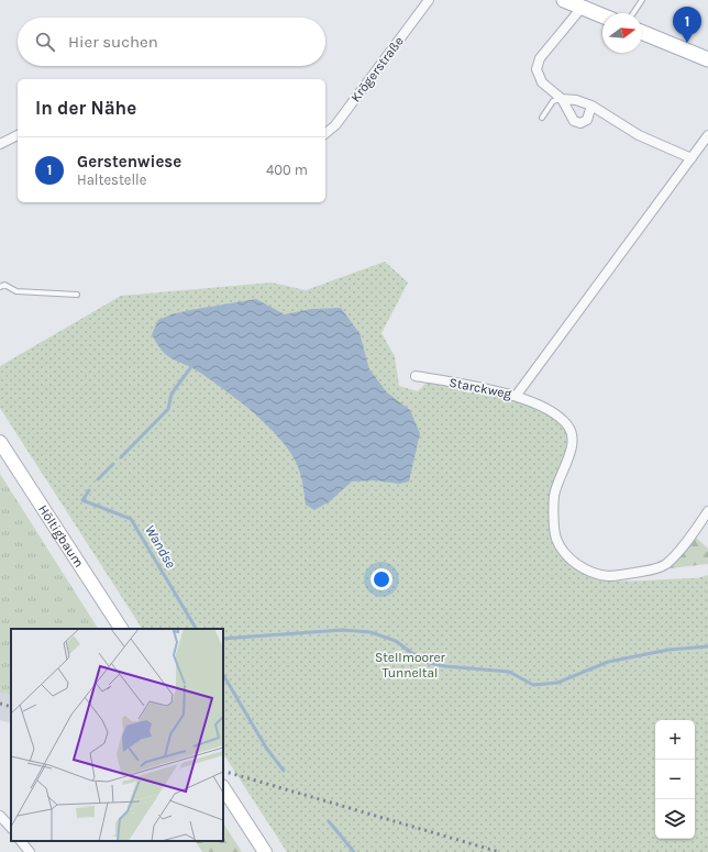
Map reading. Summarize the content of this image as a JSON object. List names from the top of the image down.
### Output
{
  "streets": {
    "main road": ["Höltigbaum"],
    "street": ["Krögerstraße", "Starckweg"]
  },
  "water": ["Wandse"],
  "parks": ["Stellmoorer Tunneltal"],
  "north": "right",
  "page": {
    "pins": "1",
    "search": "Hier suchen",
    "heading": "In der Nähe",
    "list": [
      {
        "mark": "1",
        "name": "Gerstenwiese",
        "note": "Haltestelle",
        "value": "400 m"
      }
    ],
    "map_buttons": ["+", "−"]
  }
}
